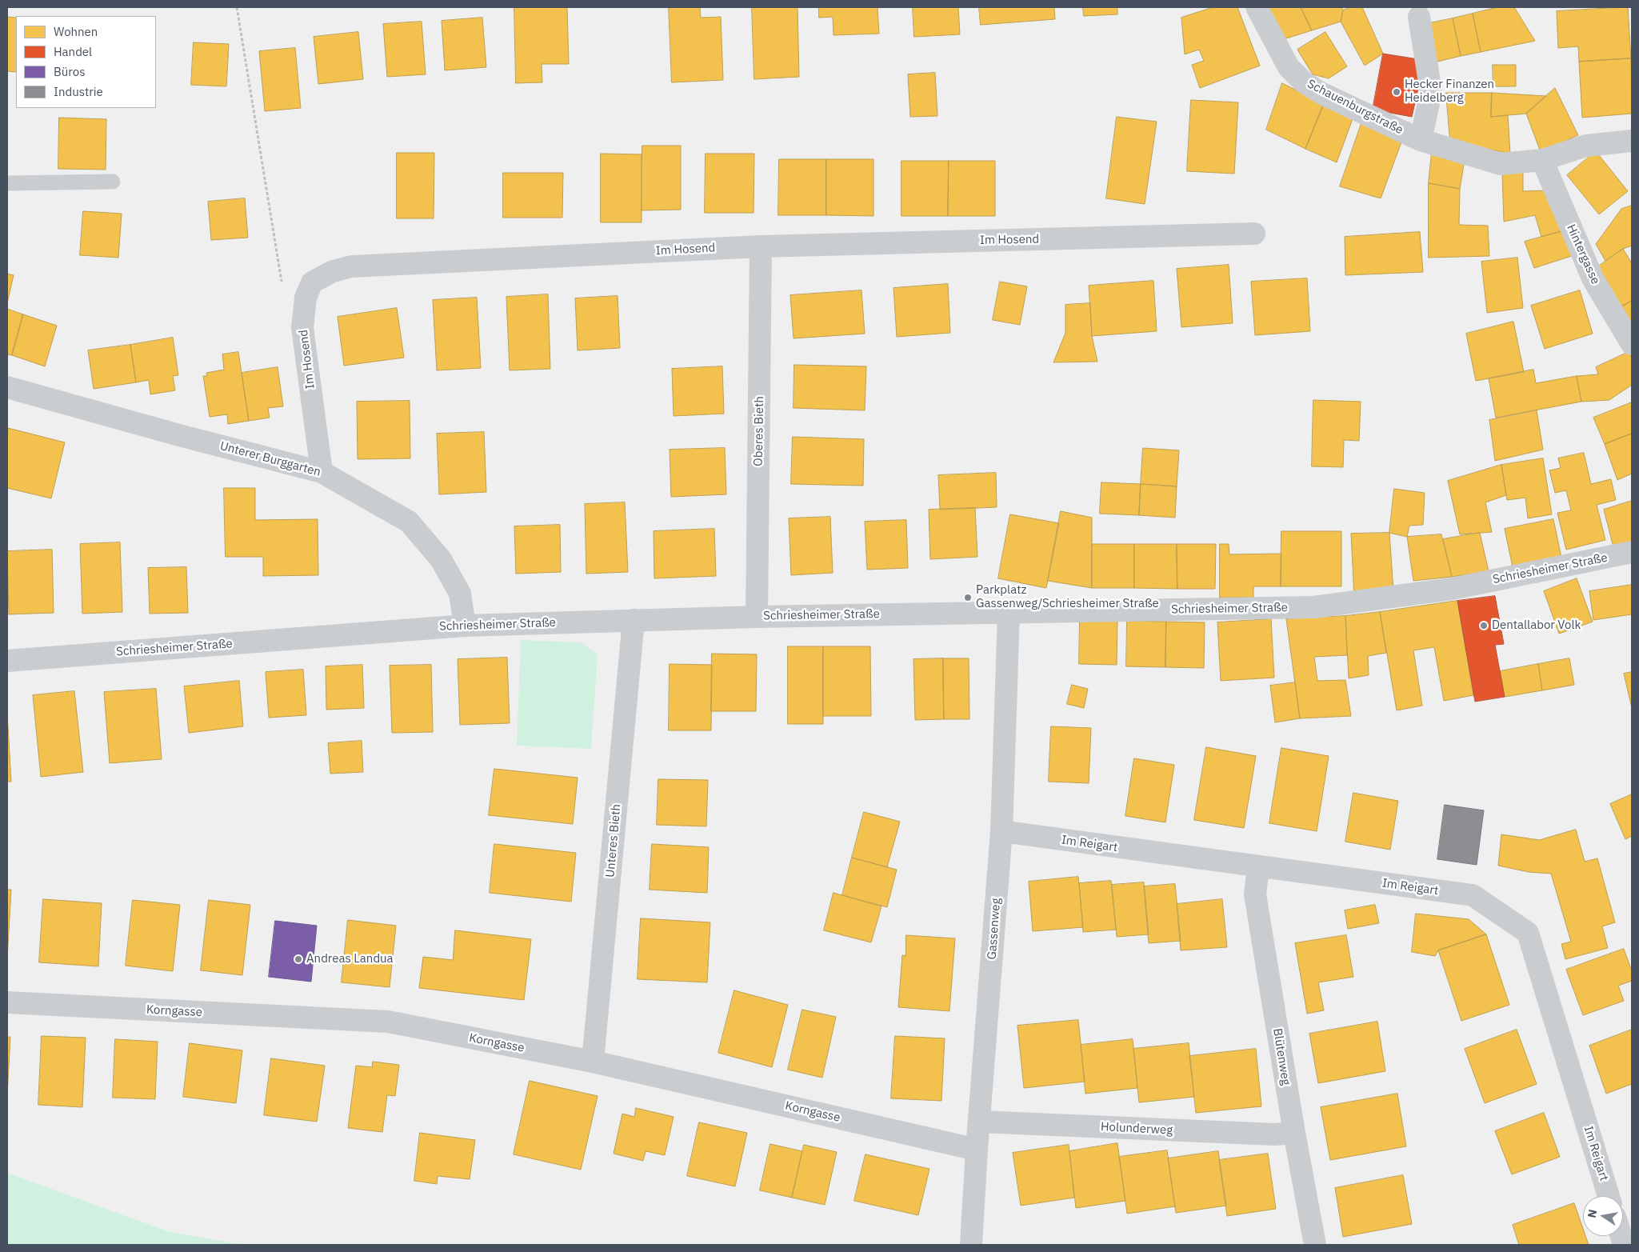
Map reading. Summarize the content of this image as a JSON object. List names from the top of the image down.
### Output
{
  "streets": {
    "street": [
      "Schauenburgstraße",
      "Im Hosend",
      "Hintergasse",
      "Oberes Bieth",
      "Unterer Burggarten",
      "Schriesheimer Straße",
      "Unteres Bieth",
      "Im Reigart",
      "Gassenweg",
      "Korngasse",
      "Blütenweg",
      "Holunderweg"
    ]
  },
  "crossings": [
    ["Schauenburgstraße", "Hintergasse"],
    ["Im Hosend", "Oberes Bieth"],
    ["Im Hosend", "Unterer Burggarten"],
    ["Oberes Bieth", "Schriesheimer Straße"],
    ["Unterer Burggarten", "Schriesheimer Straße"],
    ["Schriesheimer Straße", "Unteres Bieth"],
    ["Schriesheimer Straße", "Gassenweg"],
    ["Unteres Bieth", "Korngasse"],
    ["Im Reigart", "Gassenweg"],
    ["Im Reigart", "Blütenweg"],
    ["Gassenweg", "Korngasse"],
    ["Gassenweg", "Holunderweg"],
    ["Blütenweg", "Holunderweg"]
  ],
  "places": [
    "Hecker Finanzen Heidelberg",
    "Parkplatz Gassenweg/Schriesheimer Straße",
    "Dentallabor Volk",
    "Andreas Landua"
  ],
  "legend": [
    "Wohnen",
    "Handel",
    "Büros",
    "Industrie"
  ],
  "north": "left"
}
